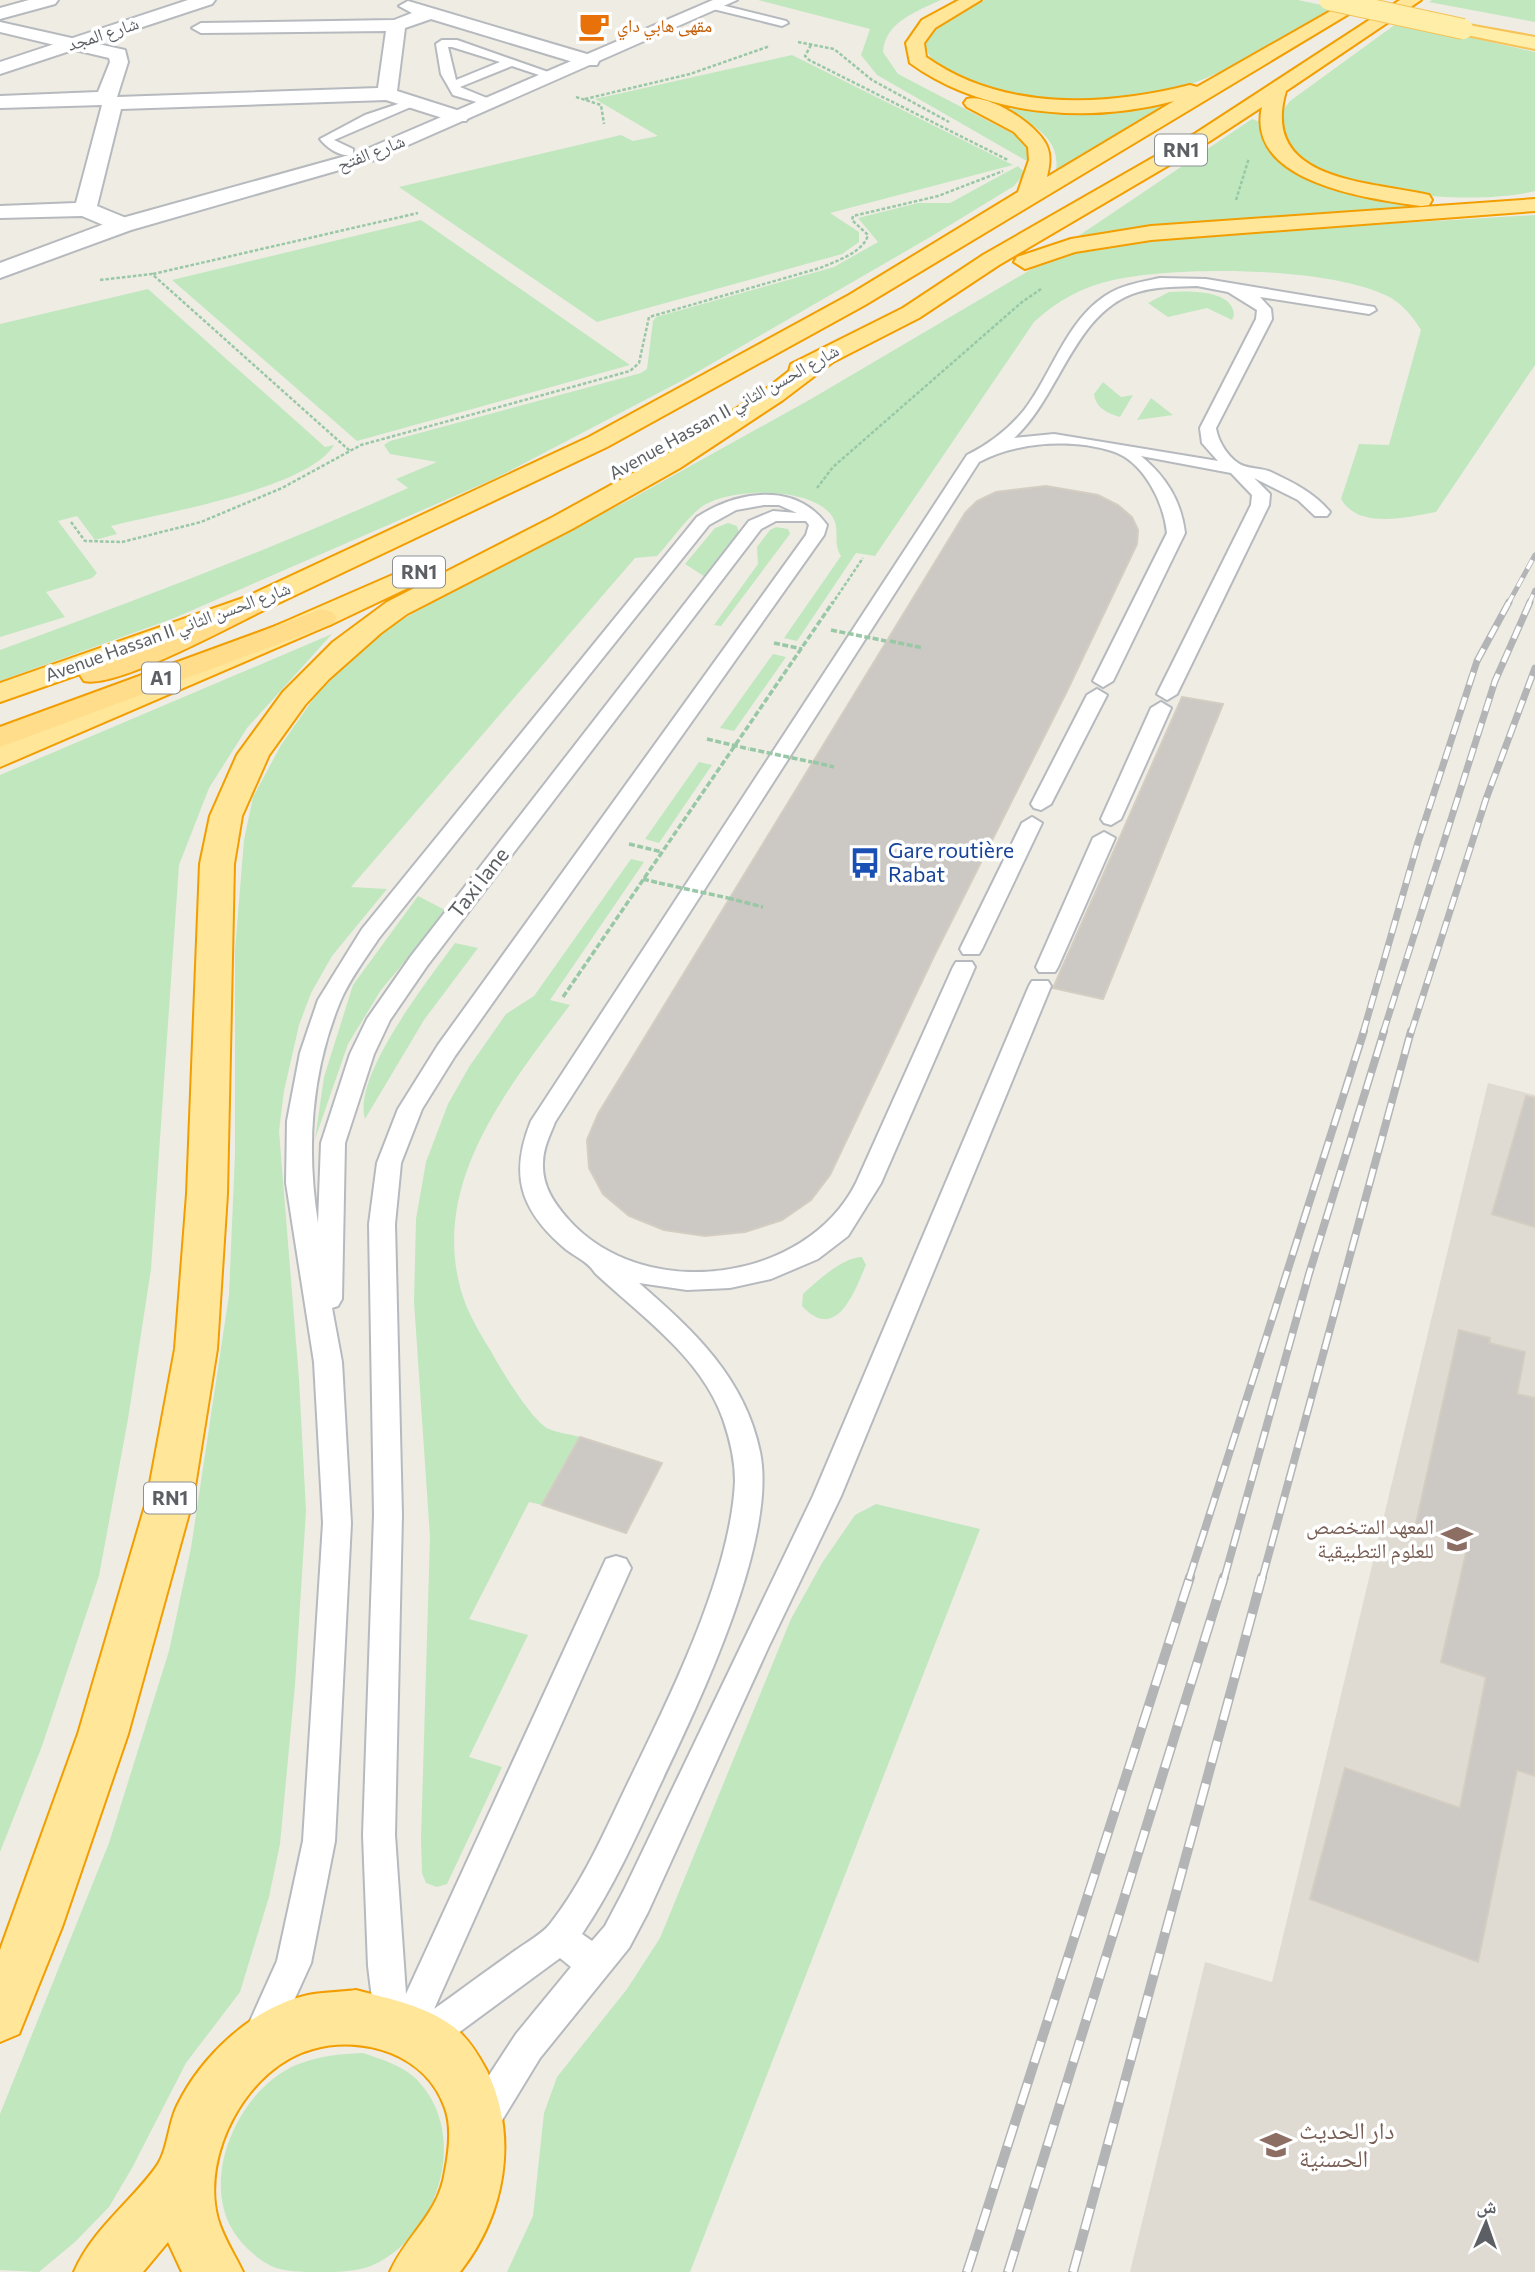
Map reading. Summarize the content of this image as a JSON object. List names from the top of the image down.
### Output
{
  "streets": {
    "highway": ["RN1", "Avenue Hassan II شارع الحسن الثاني", "A1"],
    "street": ["شارع المجد", "شارع الفتح"],
    "lane": ["Taxi lane"]
  },
  "crossings": [
    ["RN1", "Avenue Hassan II شارع الحسن الثاني"],
    ["Avenue Hassan II شارع الحسن الثاني", "A1"]
  ],
  "places": {
    "cafe": ["مقهى هابي داي"],
    "bus stop": ["Gare routière Rabat"],
    "school or university": ["المعهد المتخصص للعلوم التطبيقية", "دار الحديث الحسنية"]
  },
  "north": "top"
}
